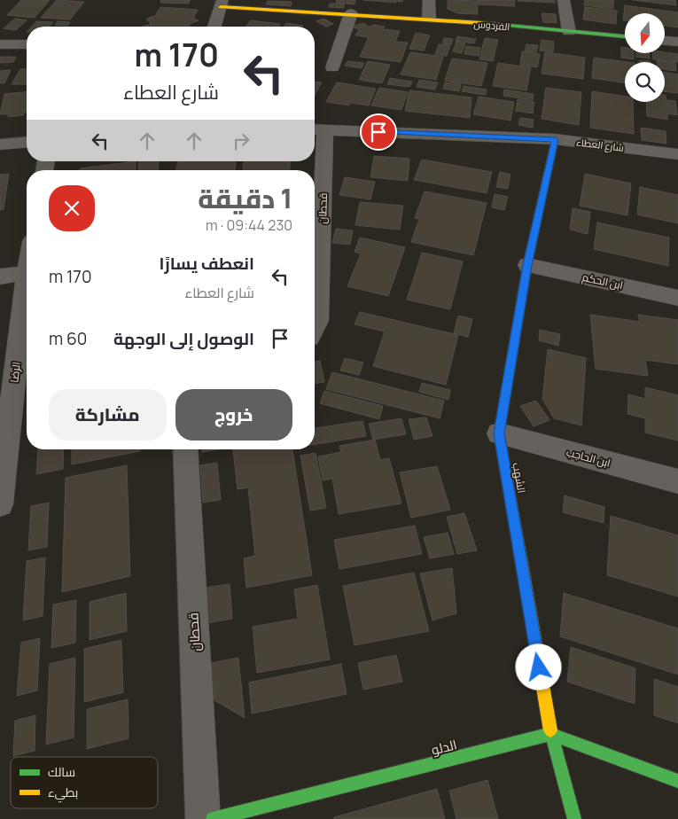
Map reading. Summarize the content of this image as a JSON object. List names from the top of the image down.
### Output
{
  "streets": {
    "street": [
      "الفردوس",
      "شارع العطاء",
      "قحطان",
      "ابن الحكم",
      "الرضا",
      "ابن الحاجب",
      "الشهب",
      "الدلو"
    ]
  },
  "crossings": [
    ["شارع العطاء", "قحطان"],
    ["شارع العطاء", "الشهب"],
    ["ابن الحكم", "الشهب"],
    ["ابن الحاجب", "الشهب"],
    ["الشهب", "الدلو"]
  ],
  "legend": ["سالك", "بطيء"],
  "north": "bottom",
  "page": {
    "turn": ["170 m", "شارع العطاء"],
    "heading": ["1 دقيقة", "230 m · 09:44"],
    "list": [
      {
        "name": "انعطف يسارًا",
        "note": "شارع العطاء",
        "value": "170 m"
      },
      {
        "name": "الوصول إلى الوجهة",
        "value": "60 m"
      }
    ],
    "buttons": ["خروج", "مشاركة"]
  }
}
